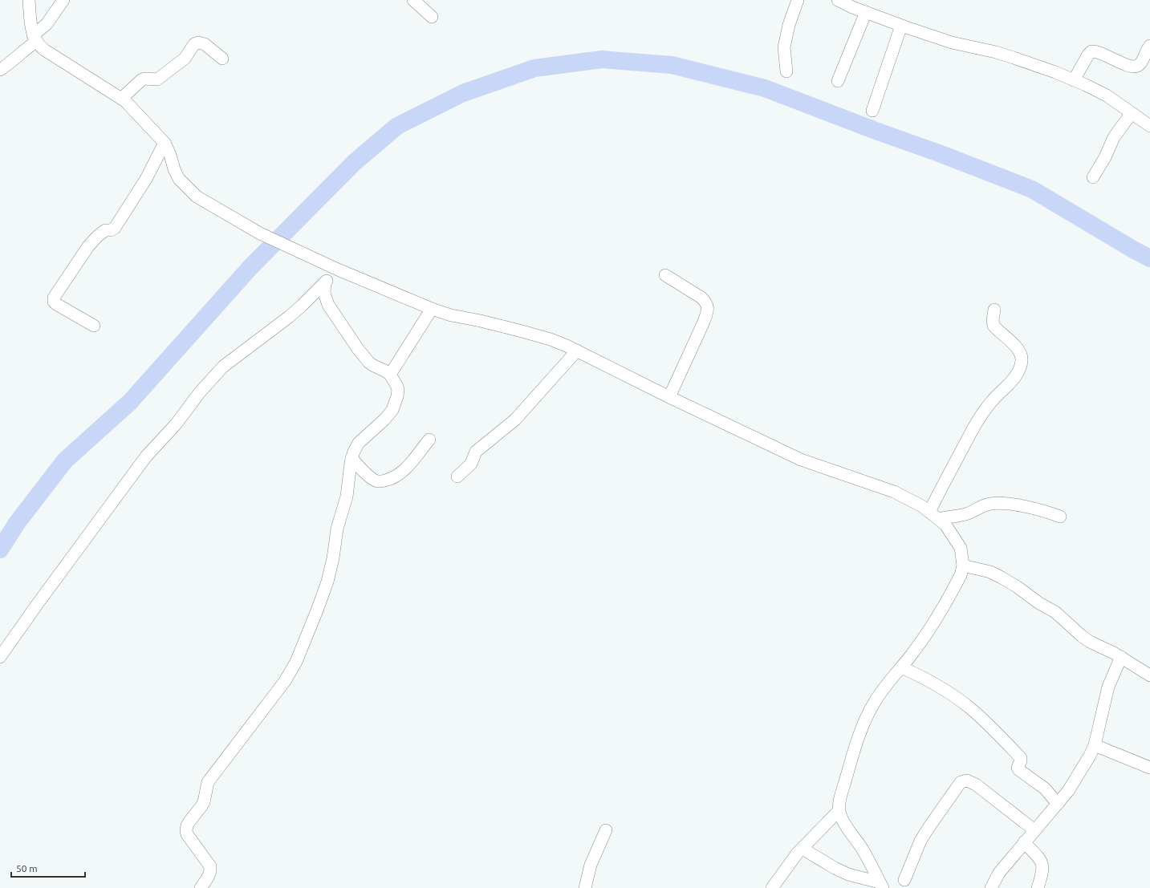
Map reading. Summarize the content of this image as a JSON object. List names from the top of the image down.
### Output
{
  "scale_bar": "50 m"
}
